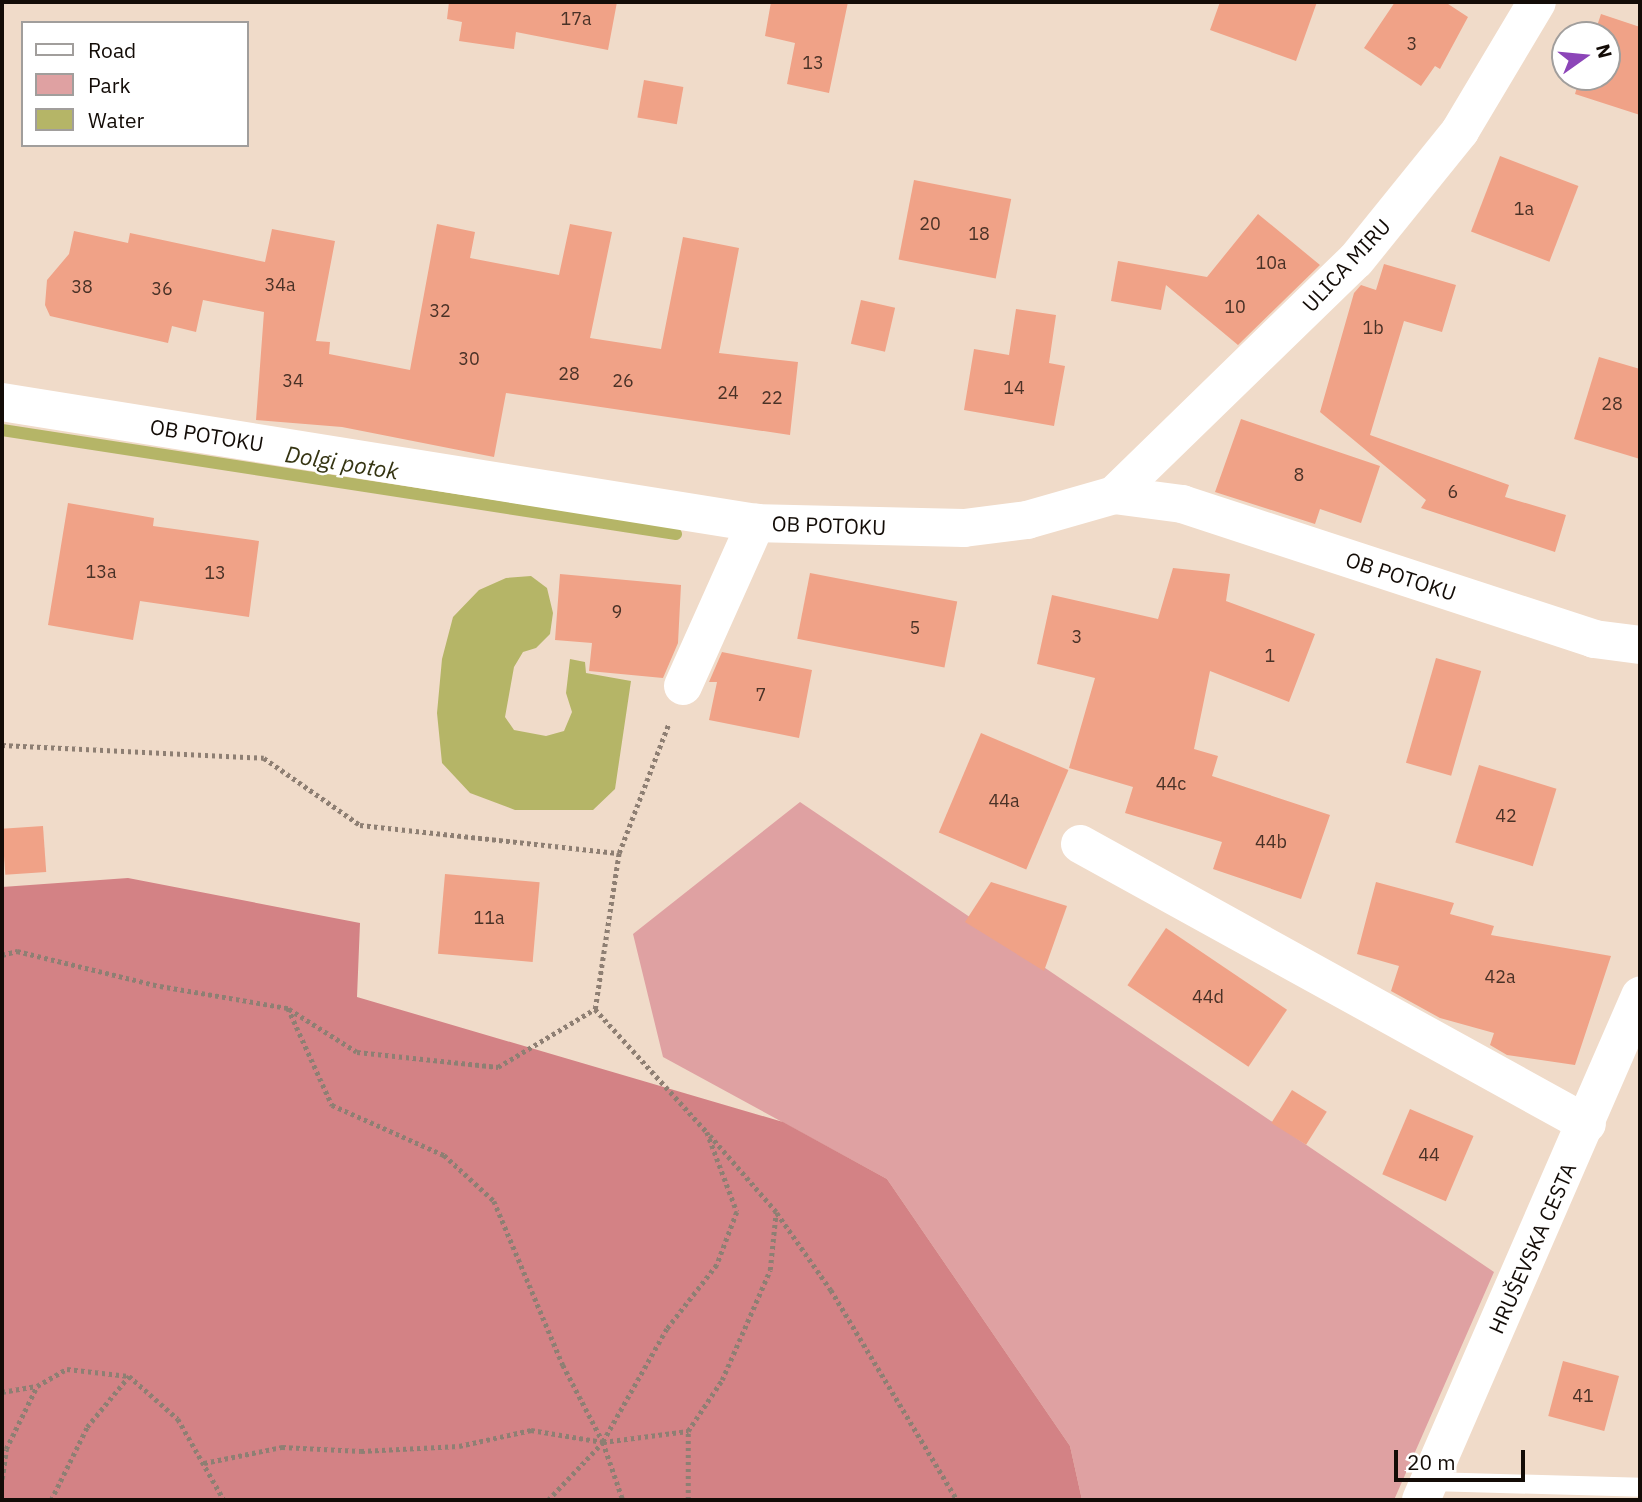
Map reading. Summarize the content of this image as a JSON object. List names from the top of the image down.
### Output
{
  "streets": {
    "street": ["ULICA MIRU", "OB POTOKU", "HRUŠEVSKA CESTA"]
  },
  "crossings": [
    ["ULICA MIRU", "OB POTOKU"]
  ],
  "water": ["Dolgi potok"],
  "house_numbers": [
    "17a",
    "3",
    "13",
    "1a",
    "20",
    "18",
    "10a",
    "34a",
    "38",
    "36",
    "10",
    "32",
    "1b",
    "30",
    "28",
    "34",
    "26",
    "14",
    "24",
    "22",
    "28",
    "8",
    "6",
    "13a",
    "13",
    "9",
    "5",
    "3",
    "1",
    "7",
    "44c",
    "44a",
    "42",
    "44b",
    "11a",
    "42a",
    "44d",
    "44",
    "41"
  ],
  "legend": ["Road", "Park", "Water"],
  "scale_bar": "20 m",
  "north": "right"
}
